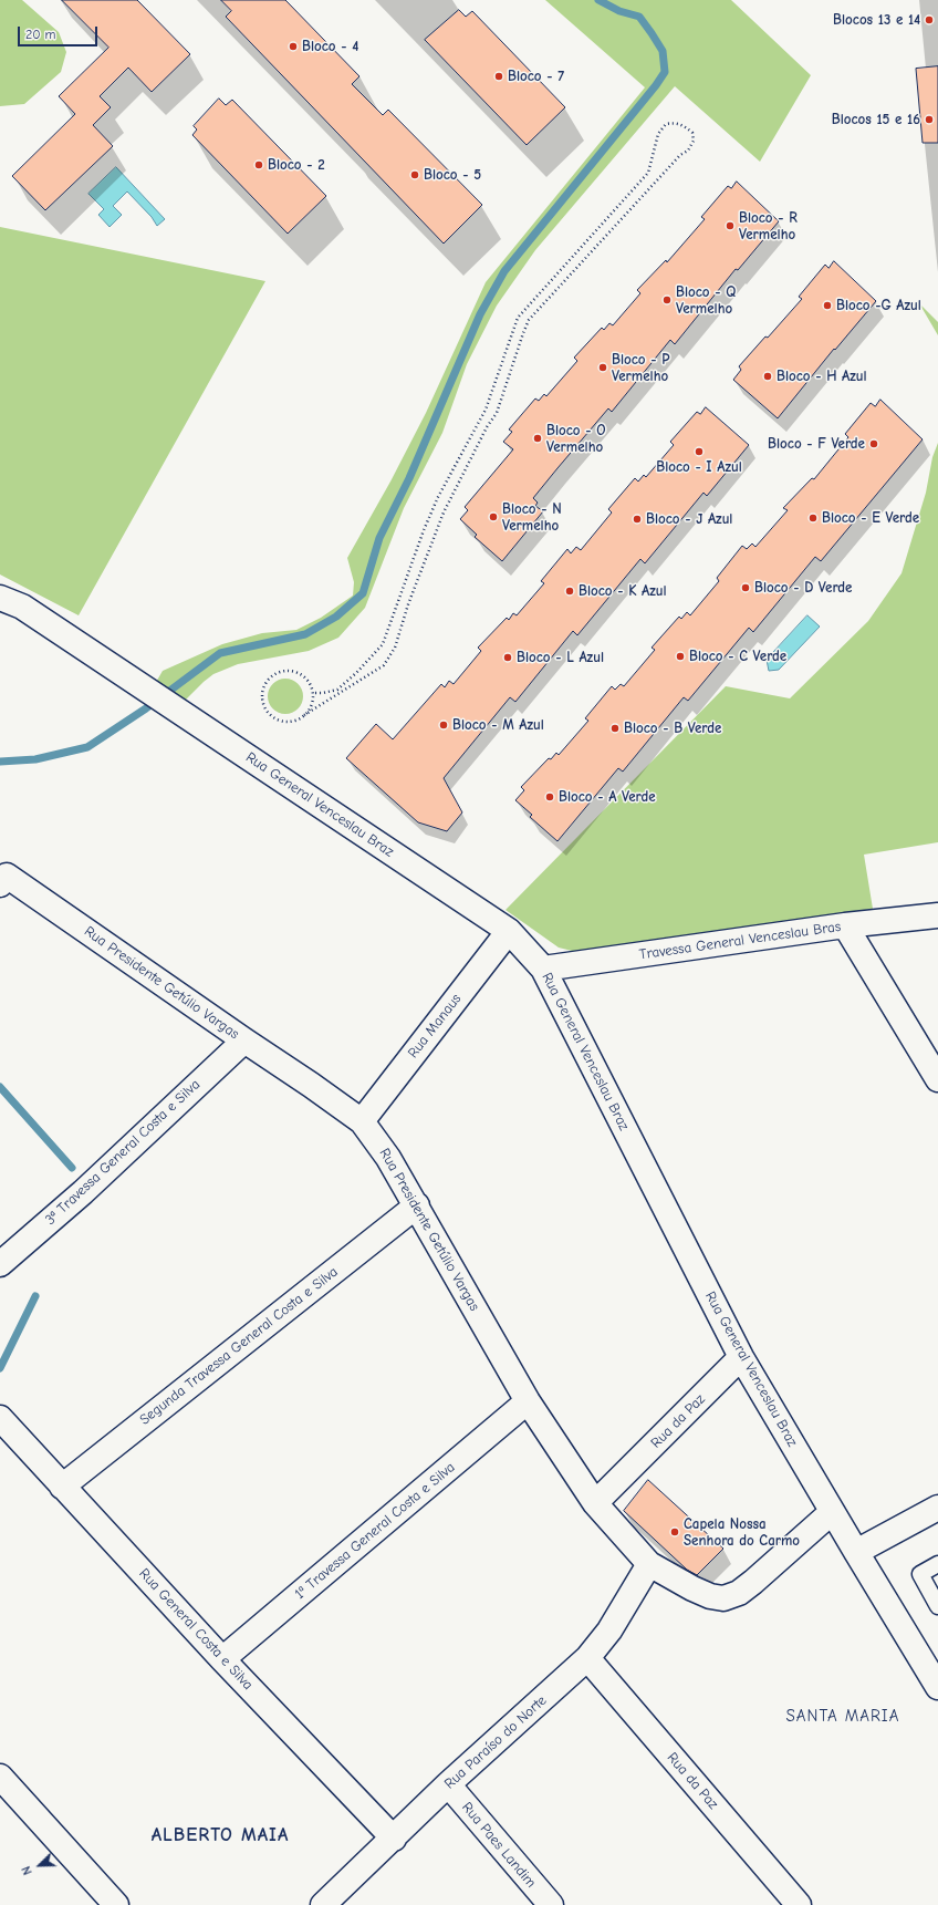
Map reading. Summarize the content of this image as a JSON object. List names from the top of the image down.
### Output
{
  "streets": {
    "street": [
      "Rua General Venceslau Braz",
      "Travessa General Venceslau Bras",
      "Rua Presidente Getúlio Vargas",
      "Rua Manaus",
      "3ª Travessa General Costa e Silva",
      "Segunda Travessa General Costa e Silva",
      "Rua da Paz",
      "1ª Travessa General Costa e Silva",
      "Rua General Costa e Silva",
      "Rua Paraíso do Norte",
      "Rua Paes Landim"
    ]
  },
  "crossings": [
    ["Rua General Venceslau Braz", "Travessa General Venceslau Bras"],
    ["Rua General Venceslau Braz", "Rua Manaus"],
    ["Rua General Venceslau Braz", "Rua da Paz"],
    ["Rua Presidente Getúlio Vargas", "Rua Manaus"],
    ["Rua Presidente Getúlio Vargas", "3ª Travessa General Costa e Silva"],
    ["Rua Presidente Getúlio Vargas", "Segunda Travessa General Costa e Silva"],
    ["Rua Presidente Getúlio Vargas", "Rua da Paz"],
    ["Rua Presidente Getúlio Vargas", "1ª Travessa General Costa e Silva"],
    ["Rua Presidente Getúlio Vargas", "Rua Paraíso do Norte"],
    ["Segunda Travessa General Costa e Silva", "Rua General Costa e Silva"],
    ["Rua da Paz", "Rua Paraíso do Norte"],
    ["1ª Travessa General Costa e Silva", "Rua General Costa e Silva"],
    ["Rua General Costa e Silva", "Rua Paraíso do Norte"],
    ["Rua Paraíso do Norte", "Rua Paes Landim"]
  ],
  "districts": ["SANTA MARIA", "ALBERTO MAIA"],
  "places": [
    "Blocos 13 e 14",
    "Bloco - 4",
    "Bloco - 7",
    "Blocos 15 e 16",
    "Bloco - 2",
    "Bloco - 5",
    "Bloco - R Vermelho",
    "Bloco - Q Vermelho",
    "Bloco -G Azul",
    "Bloco - P Vermelho",
    "Bloco - H Azul",
    "Bloco - O Vermelho",
    "Bloco - F Verde",
    "Bloco - I Azul",
    "Bloco - N Vermelho",
    "Bloco - E Verde",
    "Bloco - J Azul",
    "Bloco - D Verde",
    "Bloco - K Azul",
    "Bloco - C Verde",
    "Bloco - L Azul",
    "Bloco - M Azul",
    "Bloco - B Verde",
    "Bloco - A Verde",
    "Capela Nossa Senhora do Carmo"
  ],
  "scale_bar": "20 m",
  "north": "bottom left"
}
